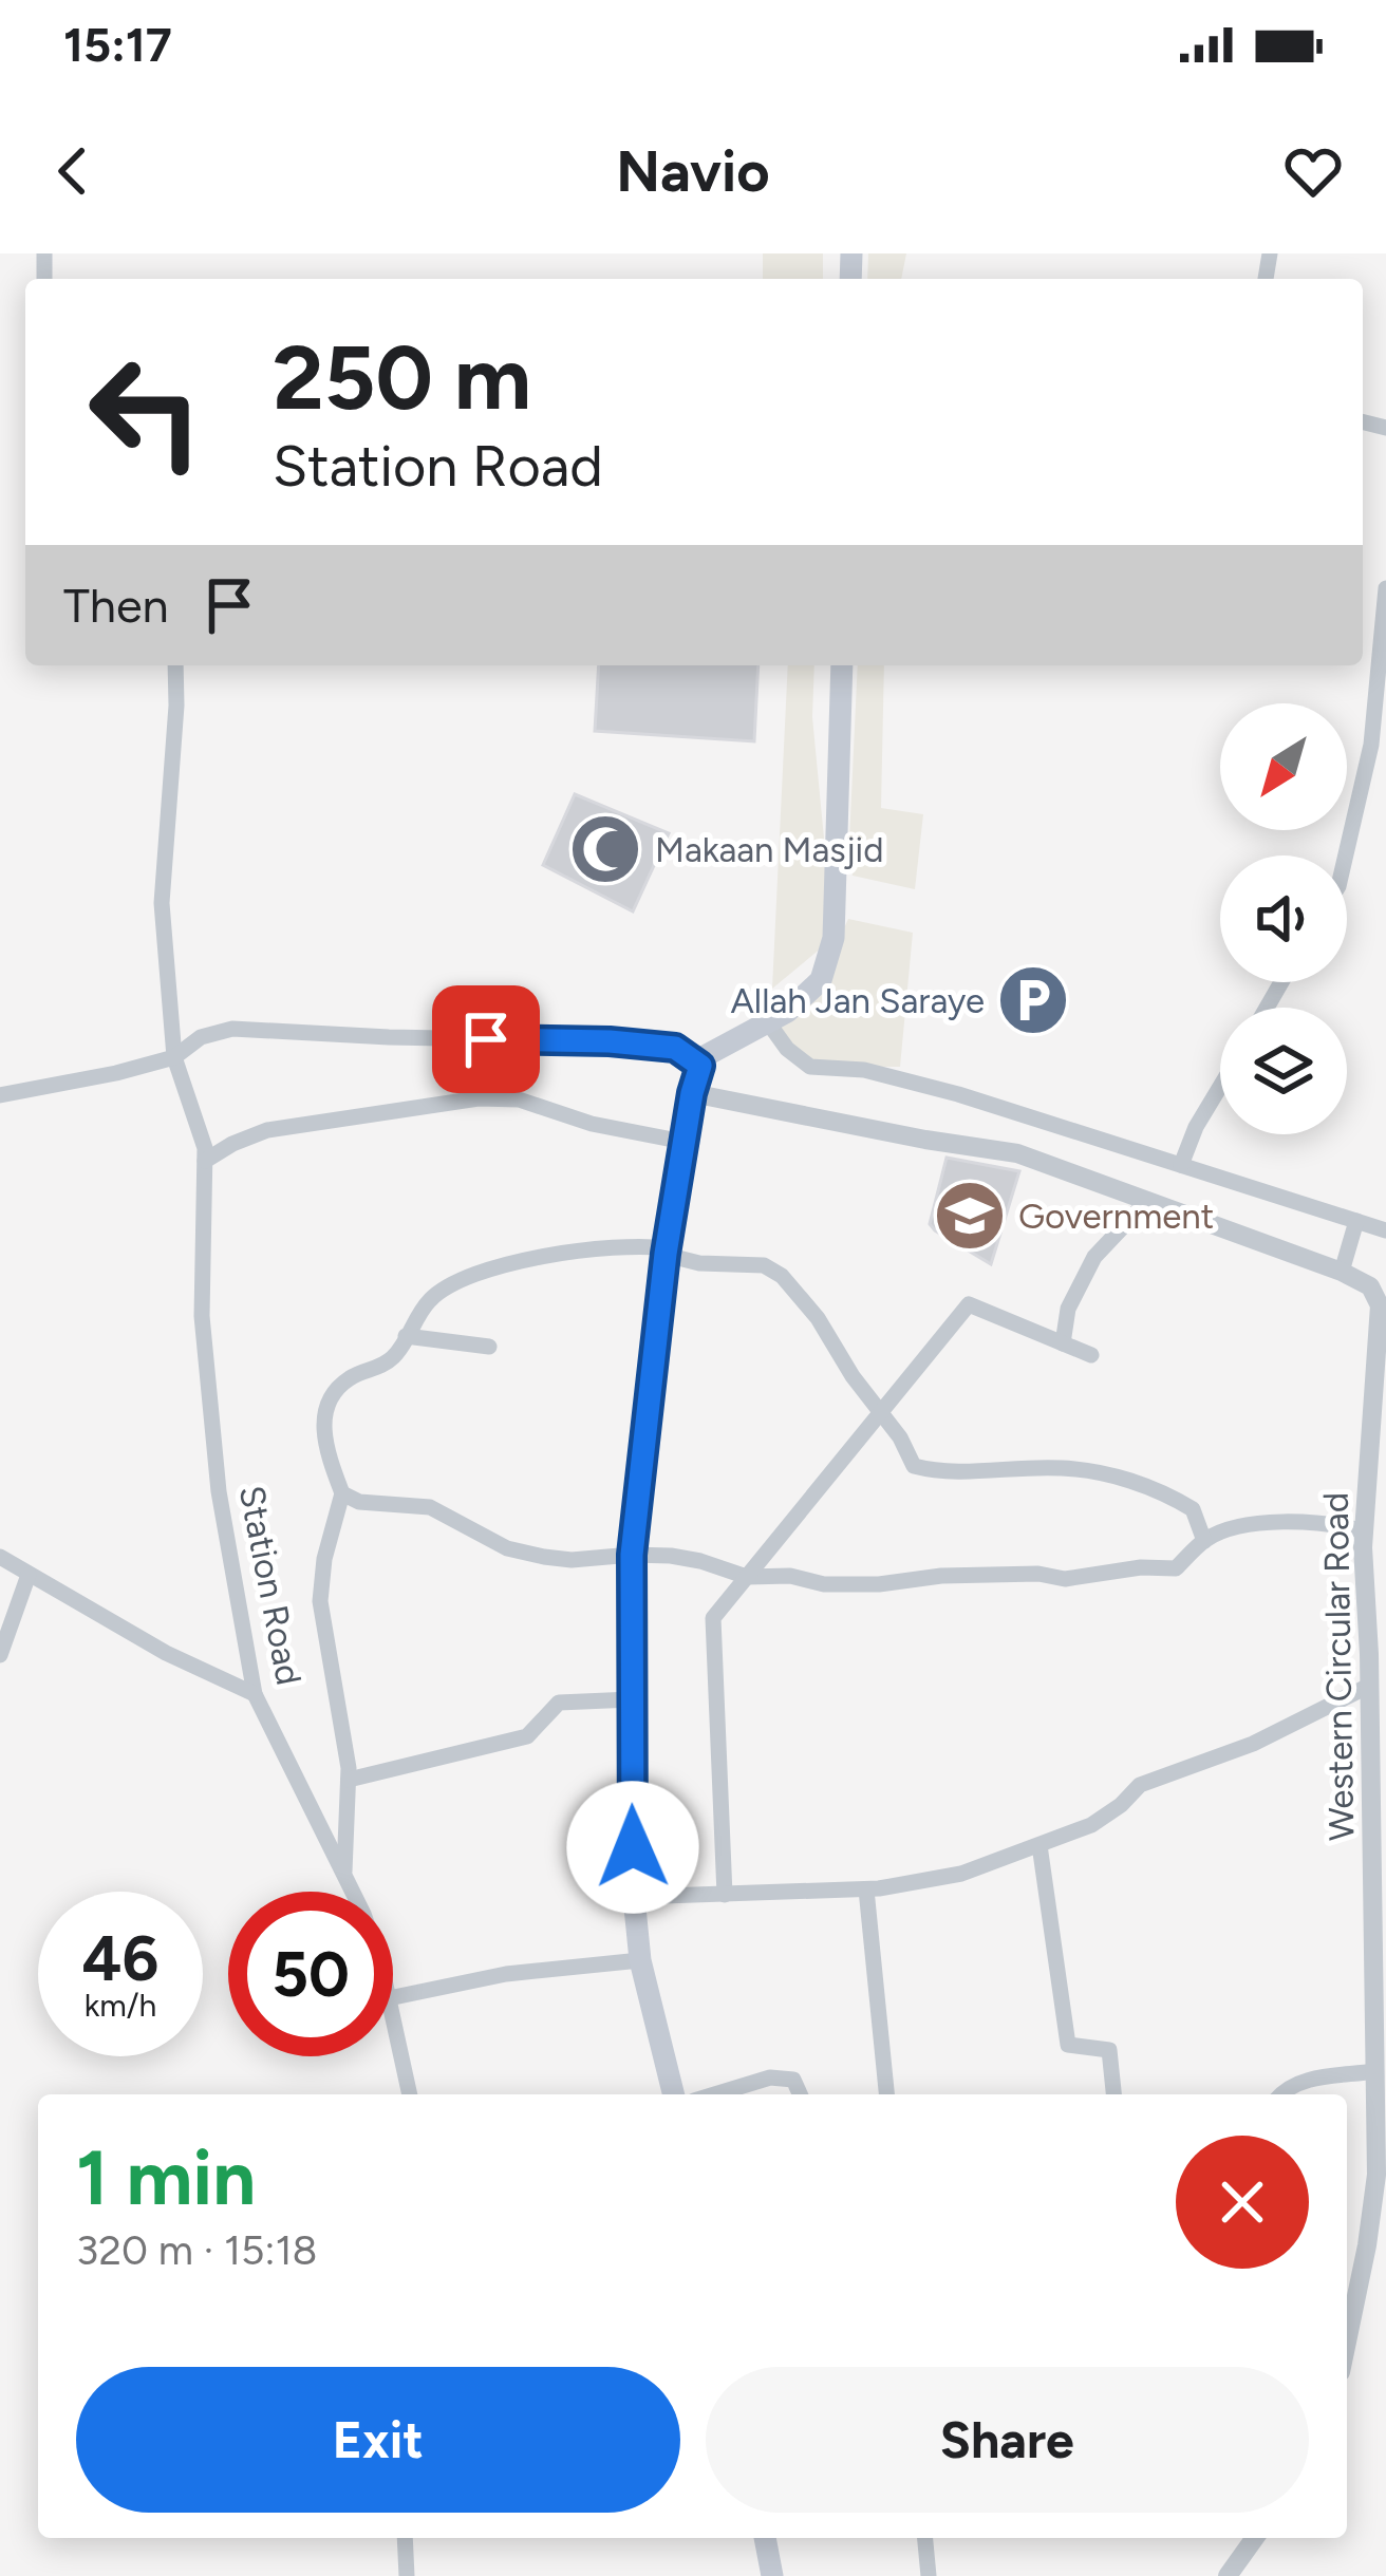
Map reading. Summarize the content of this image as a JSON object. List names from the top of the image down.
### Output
{
  "streets": {
    "street": ["Station Road", "Western Circular Road"]
  },
  "places": {
    "mosque": ["Makaan Masjid"],
    "parking": ["Allah Jan Saraye"],
    "school or university": ["Government"]
  },
  "north": "bottom left",
  "page": {
    "status": "15:17",
    "header": "Navio",
    "turn": ["250 m", "Station Road"],
    "then": "Then",
    "speed": "46 km/h",
    "limit": "50",
    "heading": ["1 min", "320 m · 15:18"],
    "buttons": ["Exit", "Share"]
  }
}
